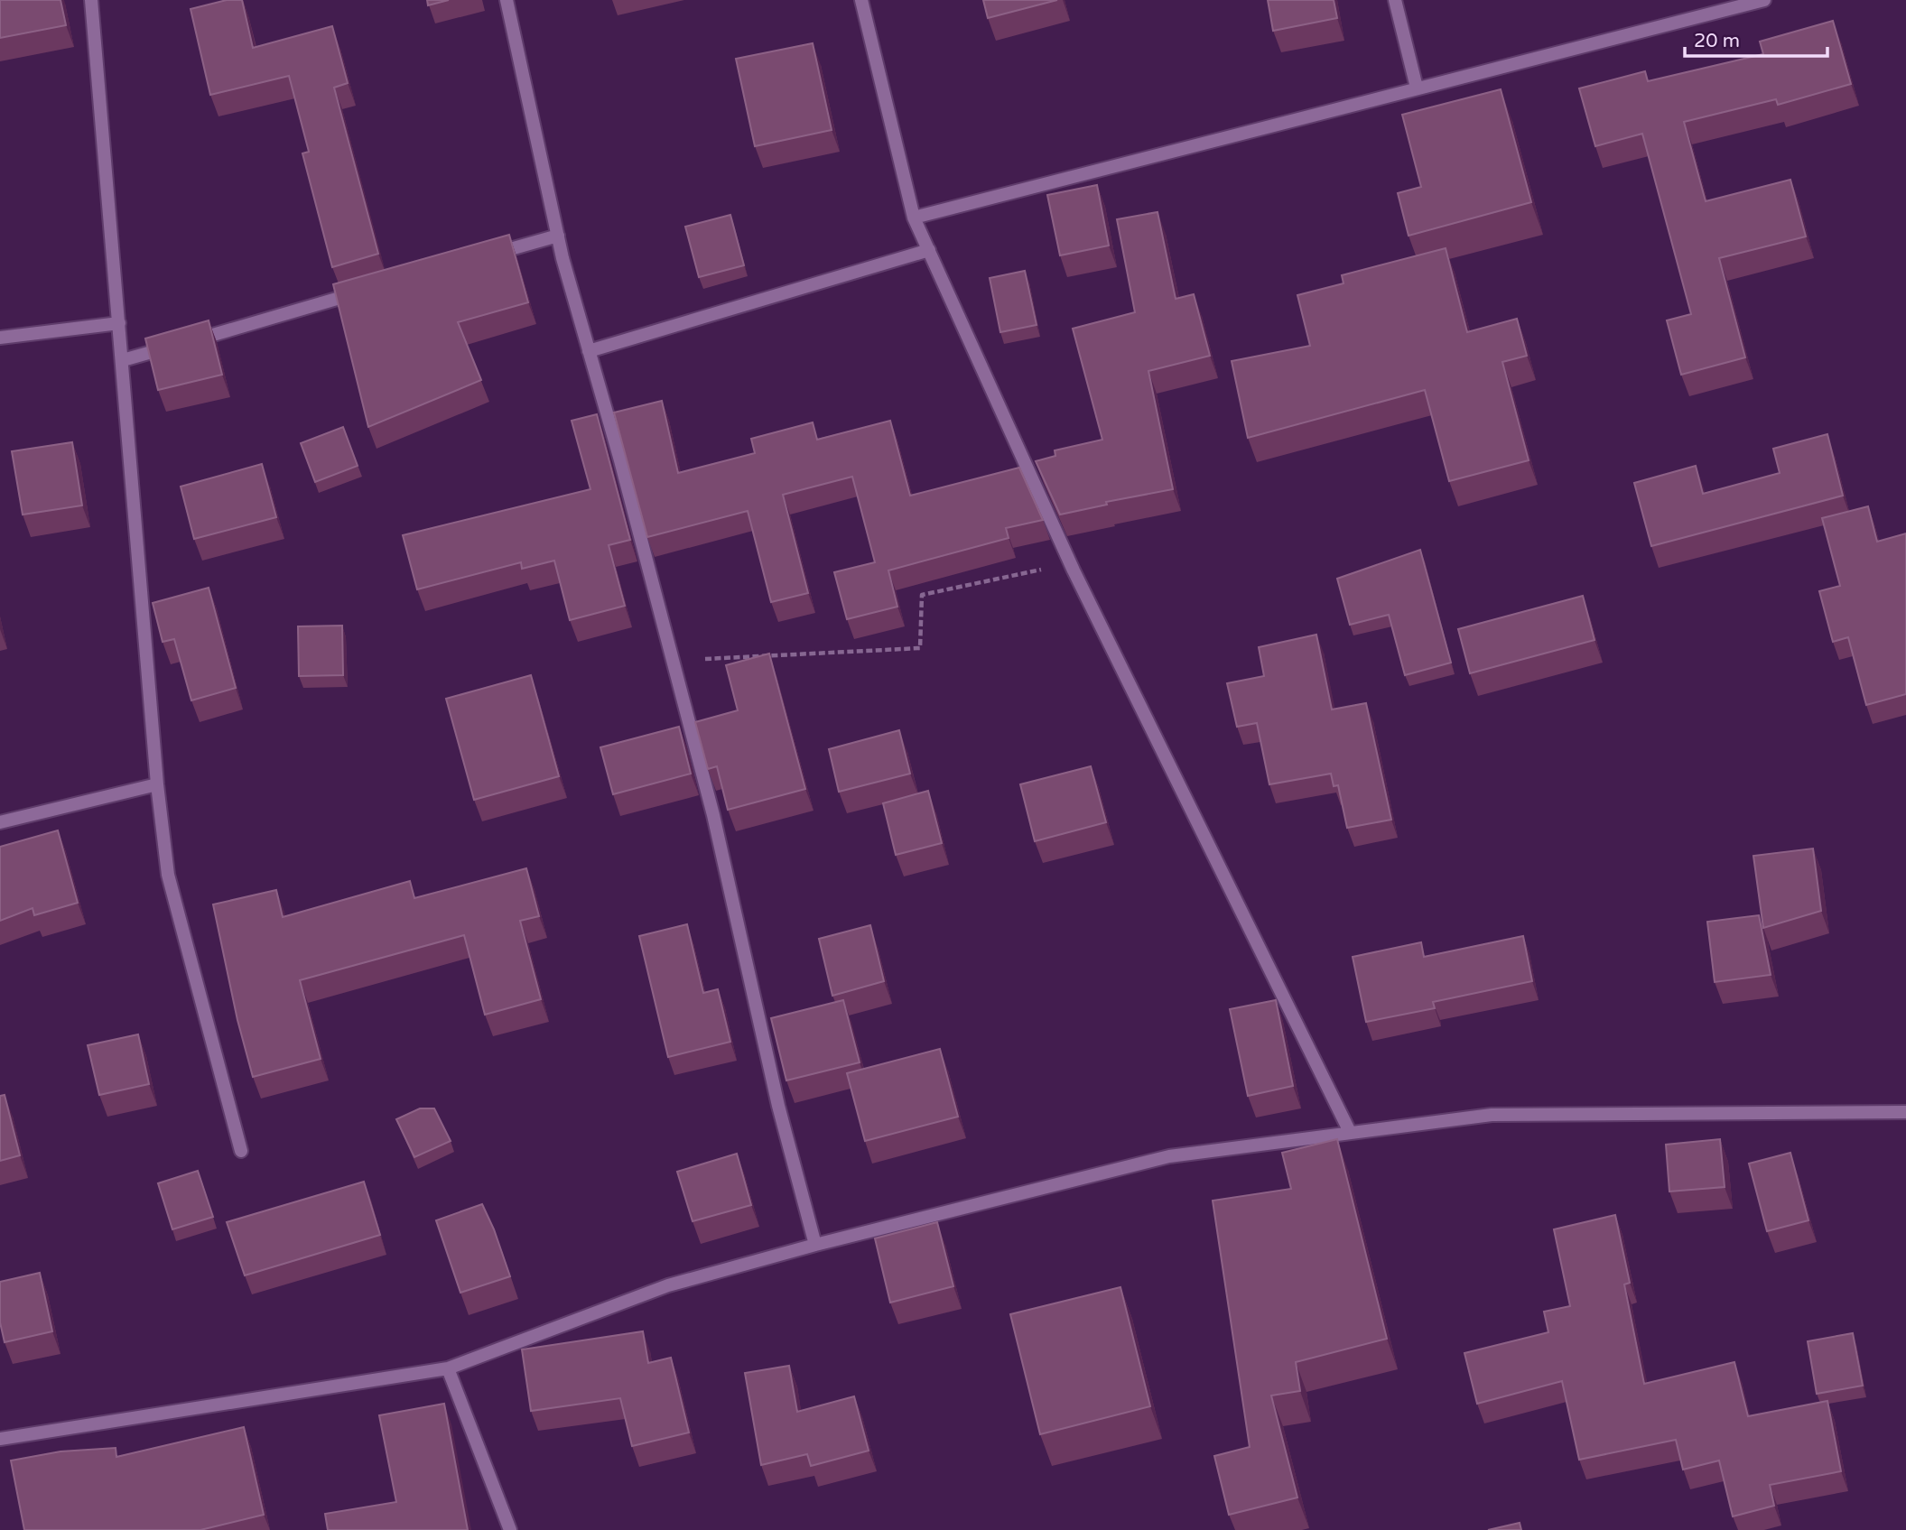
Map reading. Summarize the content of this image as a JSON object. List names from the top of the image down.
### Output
{
  "scale_bar": "20 m"
}
